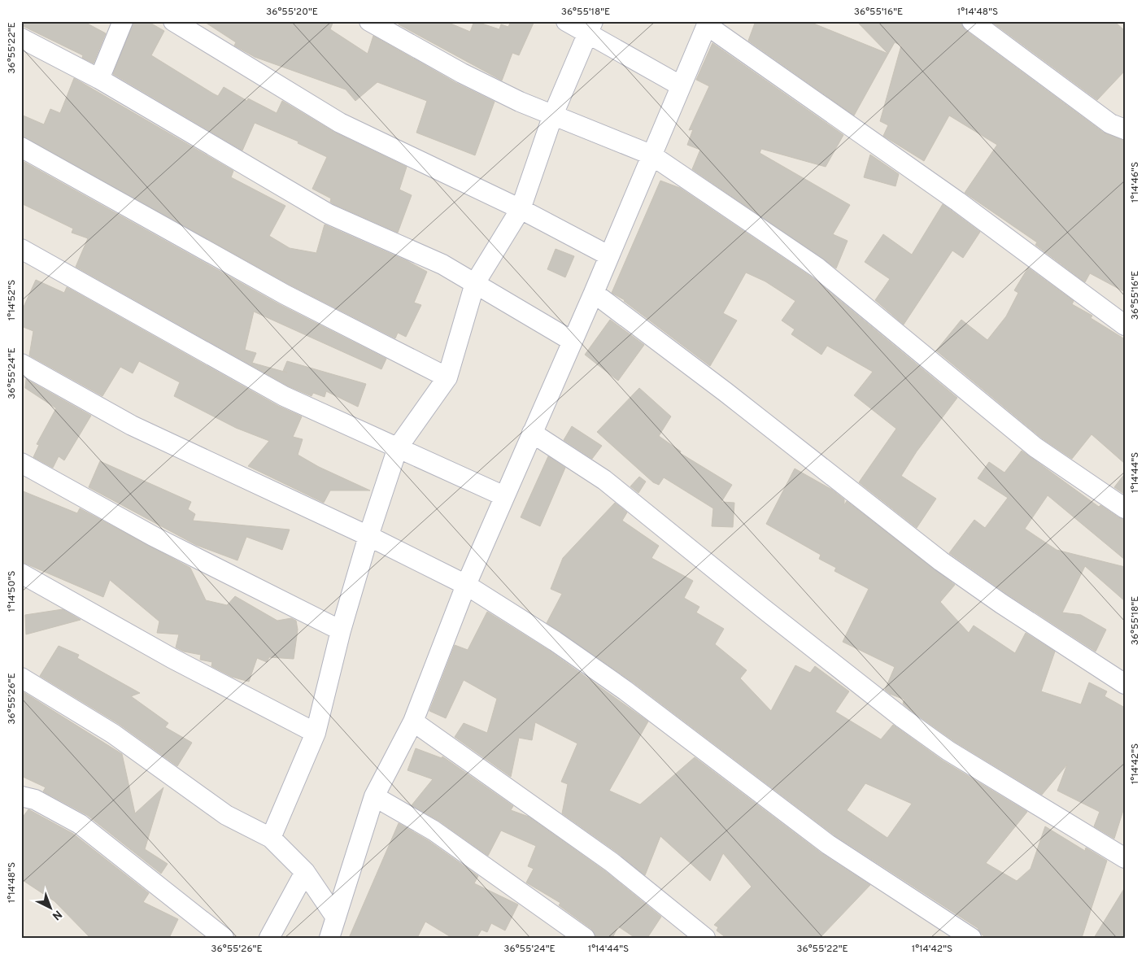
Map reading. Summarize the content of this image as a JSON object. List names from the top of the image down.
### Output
{
  "north": "bottom right",
  "coordinates": [
    "36°55'20\"E",
    "36°55'18\"E",
    "36°55'16\"E",
    "1°14'48\"S",
    "36°55'22\"E",
    "1°14'46\"S",
    "1°14'52\"S",
    "36°55'24\"E",
    "1°14'44\"S",
    "1°14'50\"S",
    "36°55'26\"E",
    "1°14'42\"S"
  ]
}
